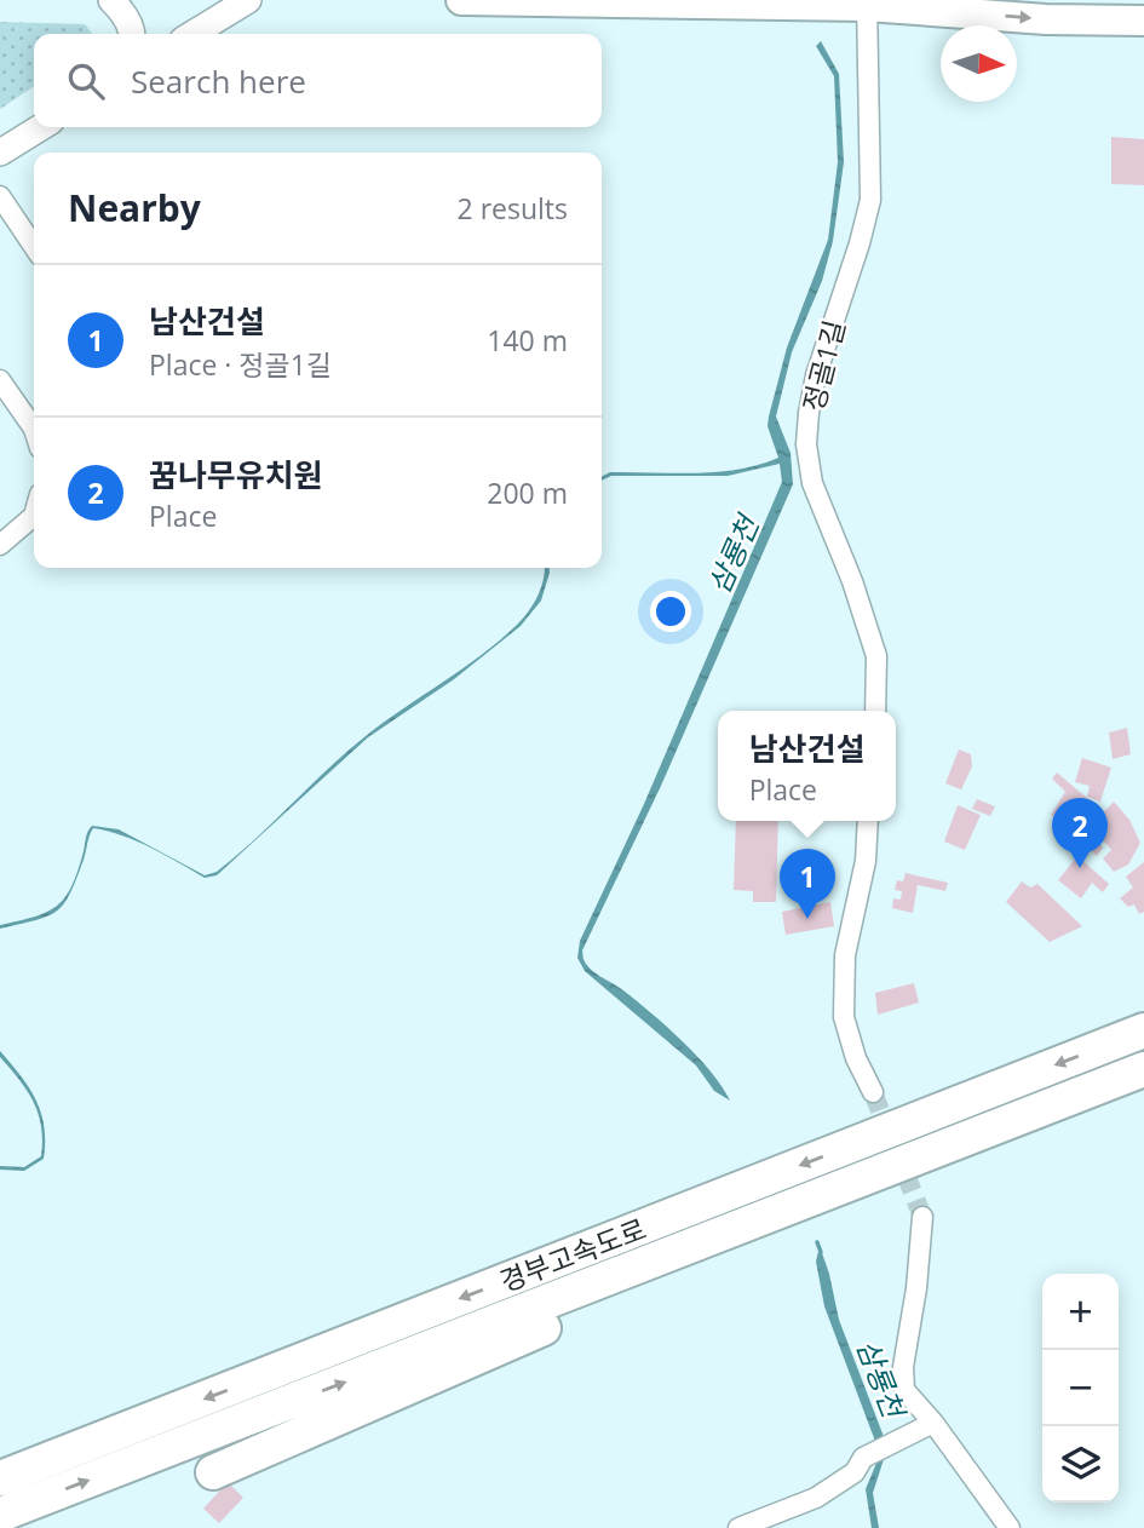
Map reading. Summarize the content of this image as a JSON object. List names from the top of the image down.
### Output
{
  "streets": {
    "highway": ["경부고속도로"],
    "street": ["정골1길"]
  },
  "water": ["삼룡천"],
  "north": "right",
  "page": {
    "search": "Search here",
    "heading": ["Nearby", "2 results"],
    "list": [
      {
        "mark": "1",
        "name": "남산건설",
        "note": "Place · 정골1길",
        "value": "140 m"
      },
      {
        "mark": "2",
        "name": "꿈나무유치원",
        "note": "Place",
        "value": "200 m"
      }
    ],
    "popup": ["남산건설", "Place"],
    "pins": ["2", "1"],
    "map_buttons": ["+", "−"]
  }
}
